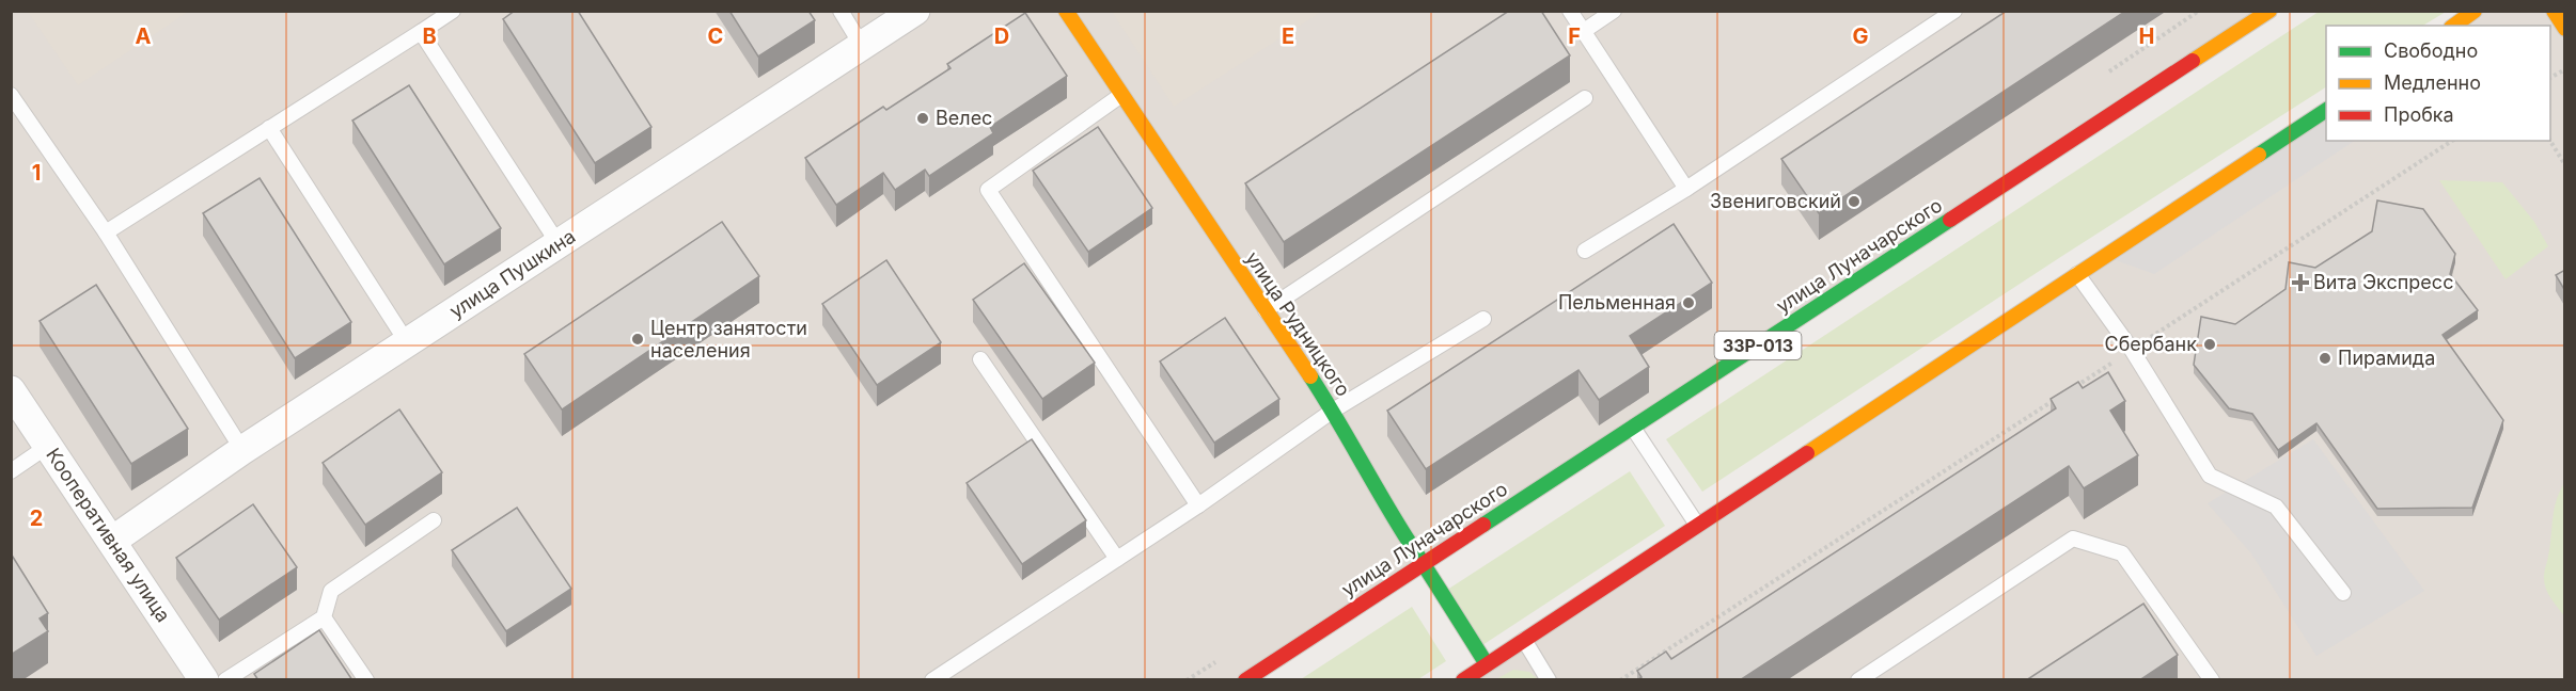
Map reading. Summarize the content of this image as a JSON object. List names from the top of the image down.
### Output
{
  "streets": {
    "main road": ["улица Луначарского", "улица Рудницкого", "33Р-013"],
    "street": ["улица Пушкина", "Кооперативная улица"]
  },
  "crossings": [
    ["улица Луначарского", "улица Рудницкого"],
    ["улица Пушкина", "Кооперативная улица"]
  ],
  "places": {
    "other": [
      "Велес",
      "Звениговский",
      "Пельменная",
      "Центр занятости населения",
      "Сбербанк",
      "Пирамида"
    ],
    "health": ["Вита Экспресс"]
  },
  "legend": ["Свободно", "Медленно", "Пробка"],
  "grid": {
    "columns": [
      "A",
      "B",
      "C",
      "D",
      "E",
      "F",
      "G",
      "H"
    ],
    "rows": ["1", "2"]
  }
}
